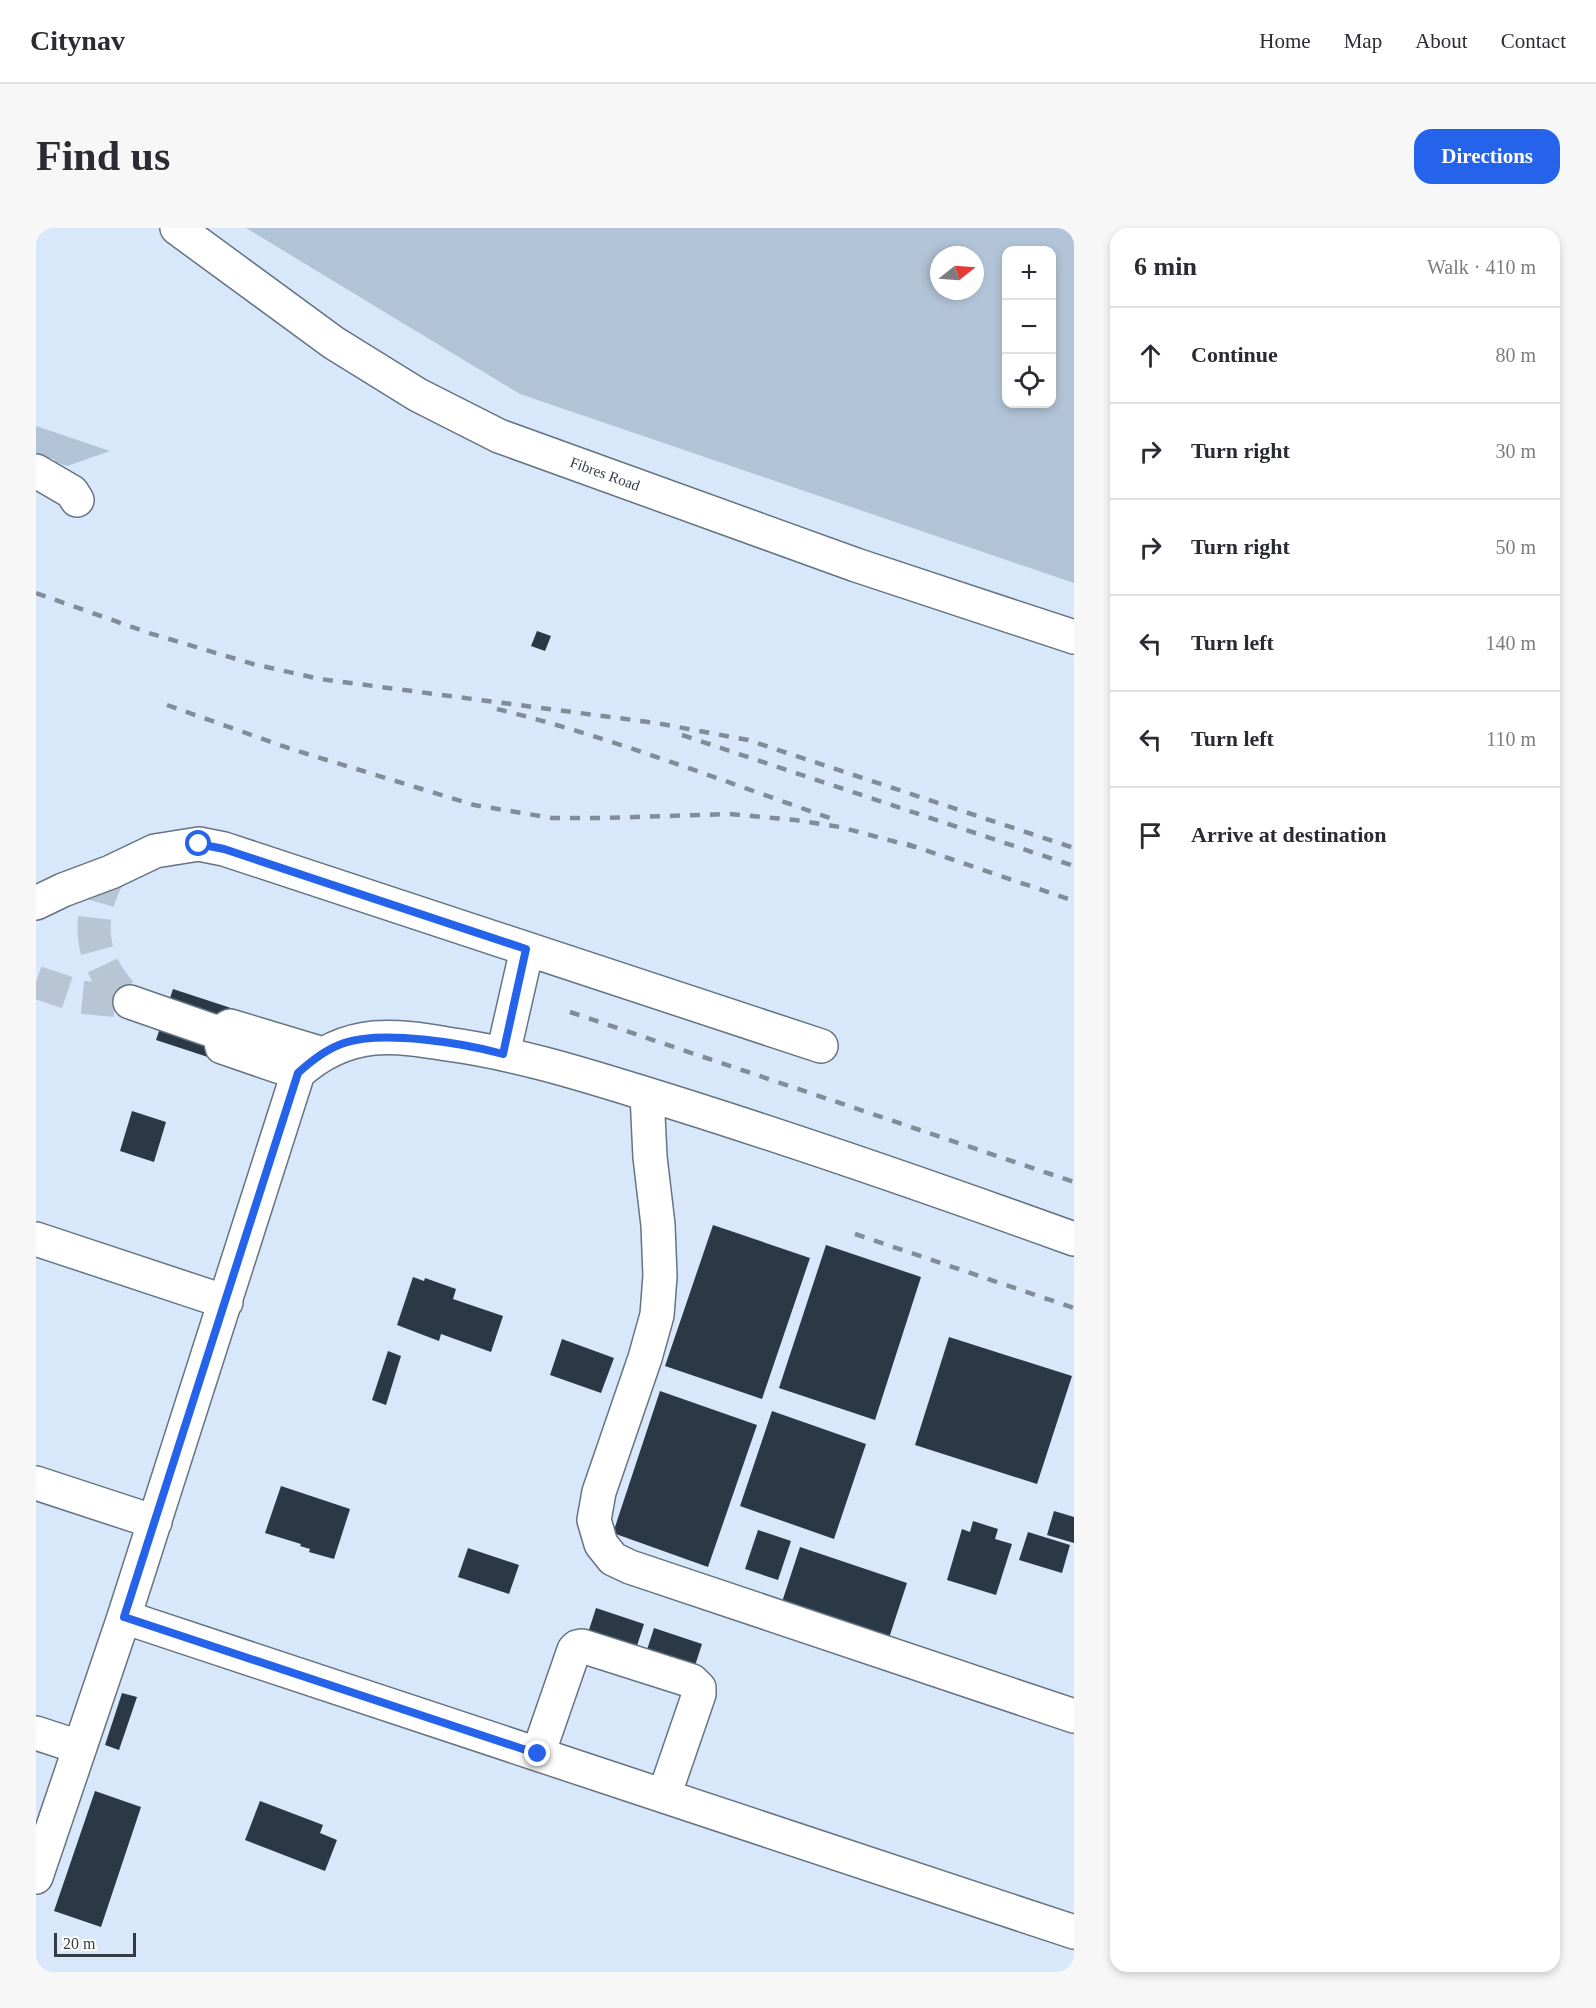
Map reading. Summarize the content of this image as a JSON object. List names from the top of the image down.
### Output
{
  "streets": {
    "street": ["Fibres Road"]
  },
  "scale_bar": "20 m",
  "north": "right",
  "page": {
    "header": "Citynav",
    "nav": [
      "Home",
      "Map",
      "About",
      "Contact"
    ],
    "buttons": "Directions",
    "title": "Find us",
    "heading": ["6 min", "Walk · 410 m"],
    "map_buttons": ["+", "−"],
    "list": [
      ["Continue", "80 m"],
      ["Turn right", "30 m"],
      ["Turn right", "50 m"],
      ["Turn left", "140 m"],
      ["Turn left", "110 m"],
      "Arrive at destination"
    ],
    "scale": "20 m"
  }
}
